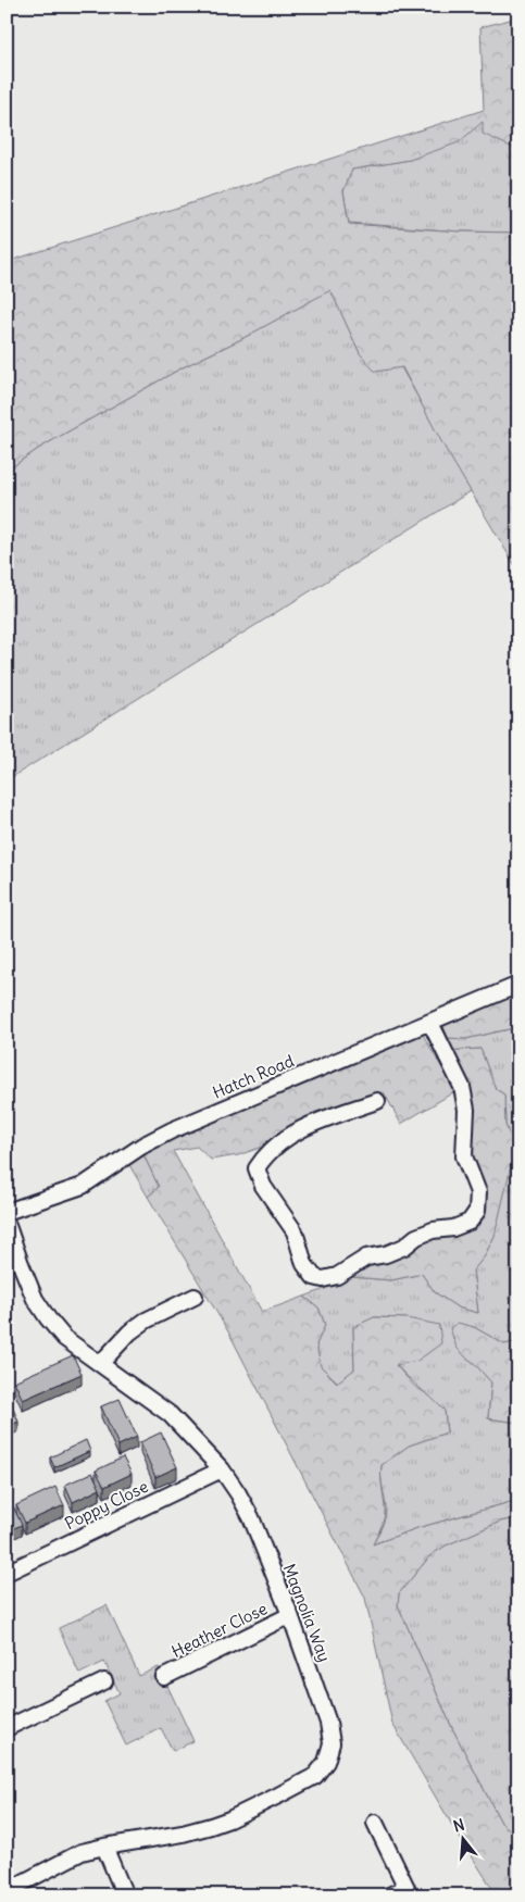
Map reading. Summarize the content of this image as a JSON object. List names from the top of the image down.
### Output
{
  "streets": {
    "street": [
      "Hatch Road",
      "Poppy Close",
      "Magnolia Way",
      "Heather Close"
    ]
  },
  "crossings": [
    ["Hatch Road", "Magnolia Way"],
    ["Poppy Close", "Magnolia Way"],
    ["Magnolia Way", "Heather Close"]
  ],
  "north": "top"
}
